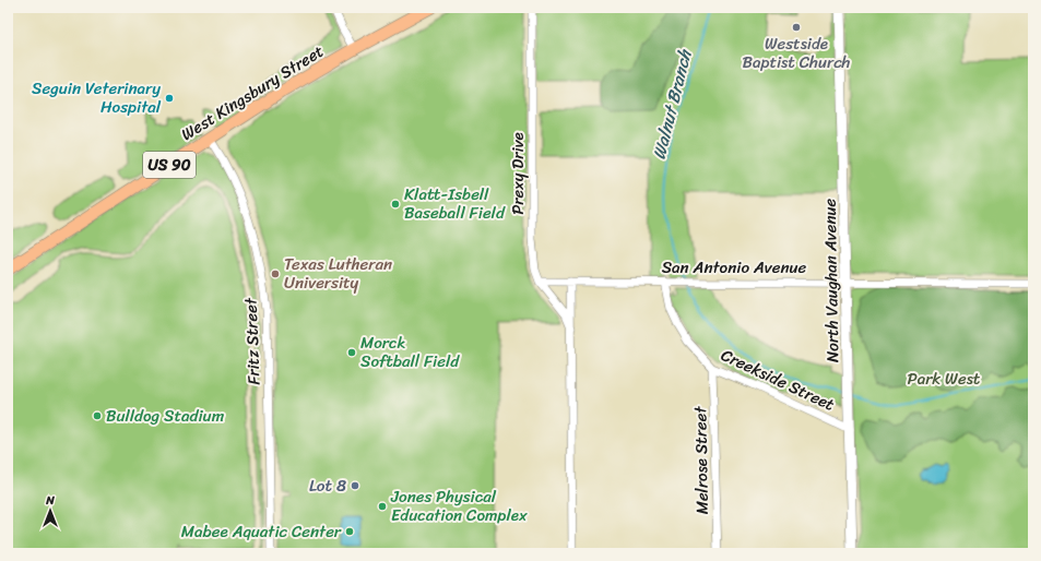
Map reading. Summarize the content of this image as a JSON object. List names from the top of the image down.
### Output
{
  "streets": {
    "main road": ["West Kingsbury Street", "US 90"],
    "street": [
      "Prexy Drive",
      "San Antonio Avenue",
      "North Vaughan Avenue",
      "Fritz Street",
      "Creekside Street",
      "Melrose Street"
    ]
  },
  "crossings": [
    ["West Kingsbury Street", "Fritz Street"],
    ["Prexy Drive", "San Antonio Avenue"],
    ["San Antonio Avenue", "North Vaughan Avenue"],
    ["San Antonio Avenue", "Creekside Street"],
    ["North Vaughan Avenue", "Creekside Street"],
    ["Creekside Street", "Melrose Street"]
  ],
  "water": ["Walnut Branch"],
  "parks": ["Park West"],
  "places": [
    "Westside Baptist Church",
    "Seguin Veterinary Hospital",
    "Klatt-Isbell Baseball Field",
    "Texas Lutheran University",
    "Morck Softball Field",
    "Bulldog Stadium",
    "Lot 8",
    "Jones Physical Education Complex",
    "Mabee Aquatic Center"
  ],
  "north": "top"
}
